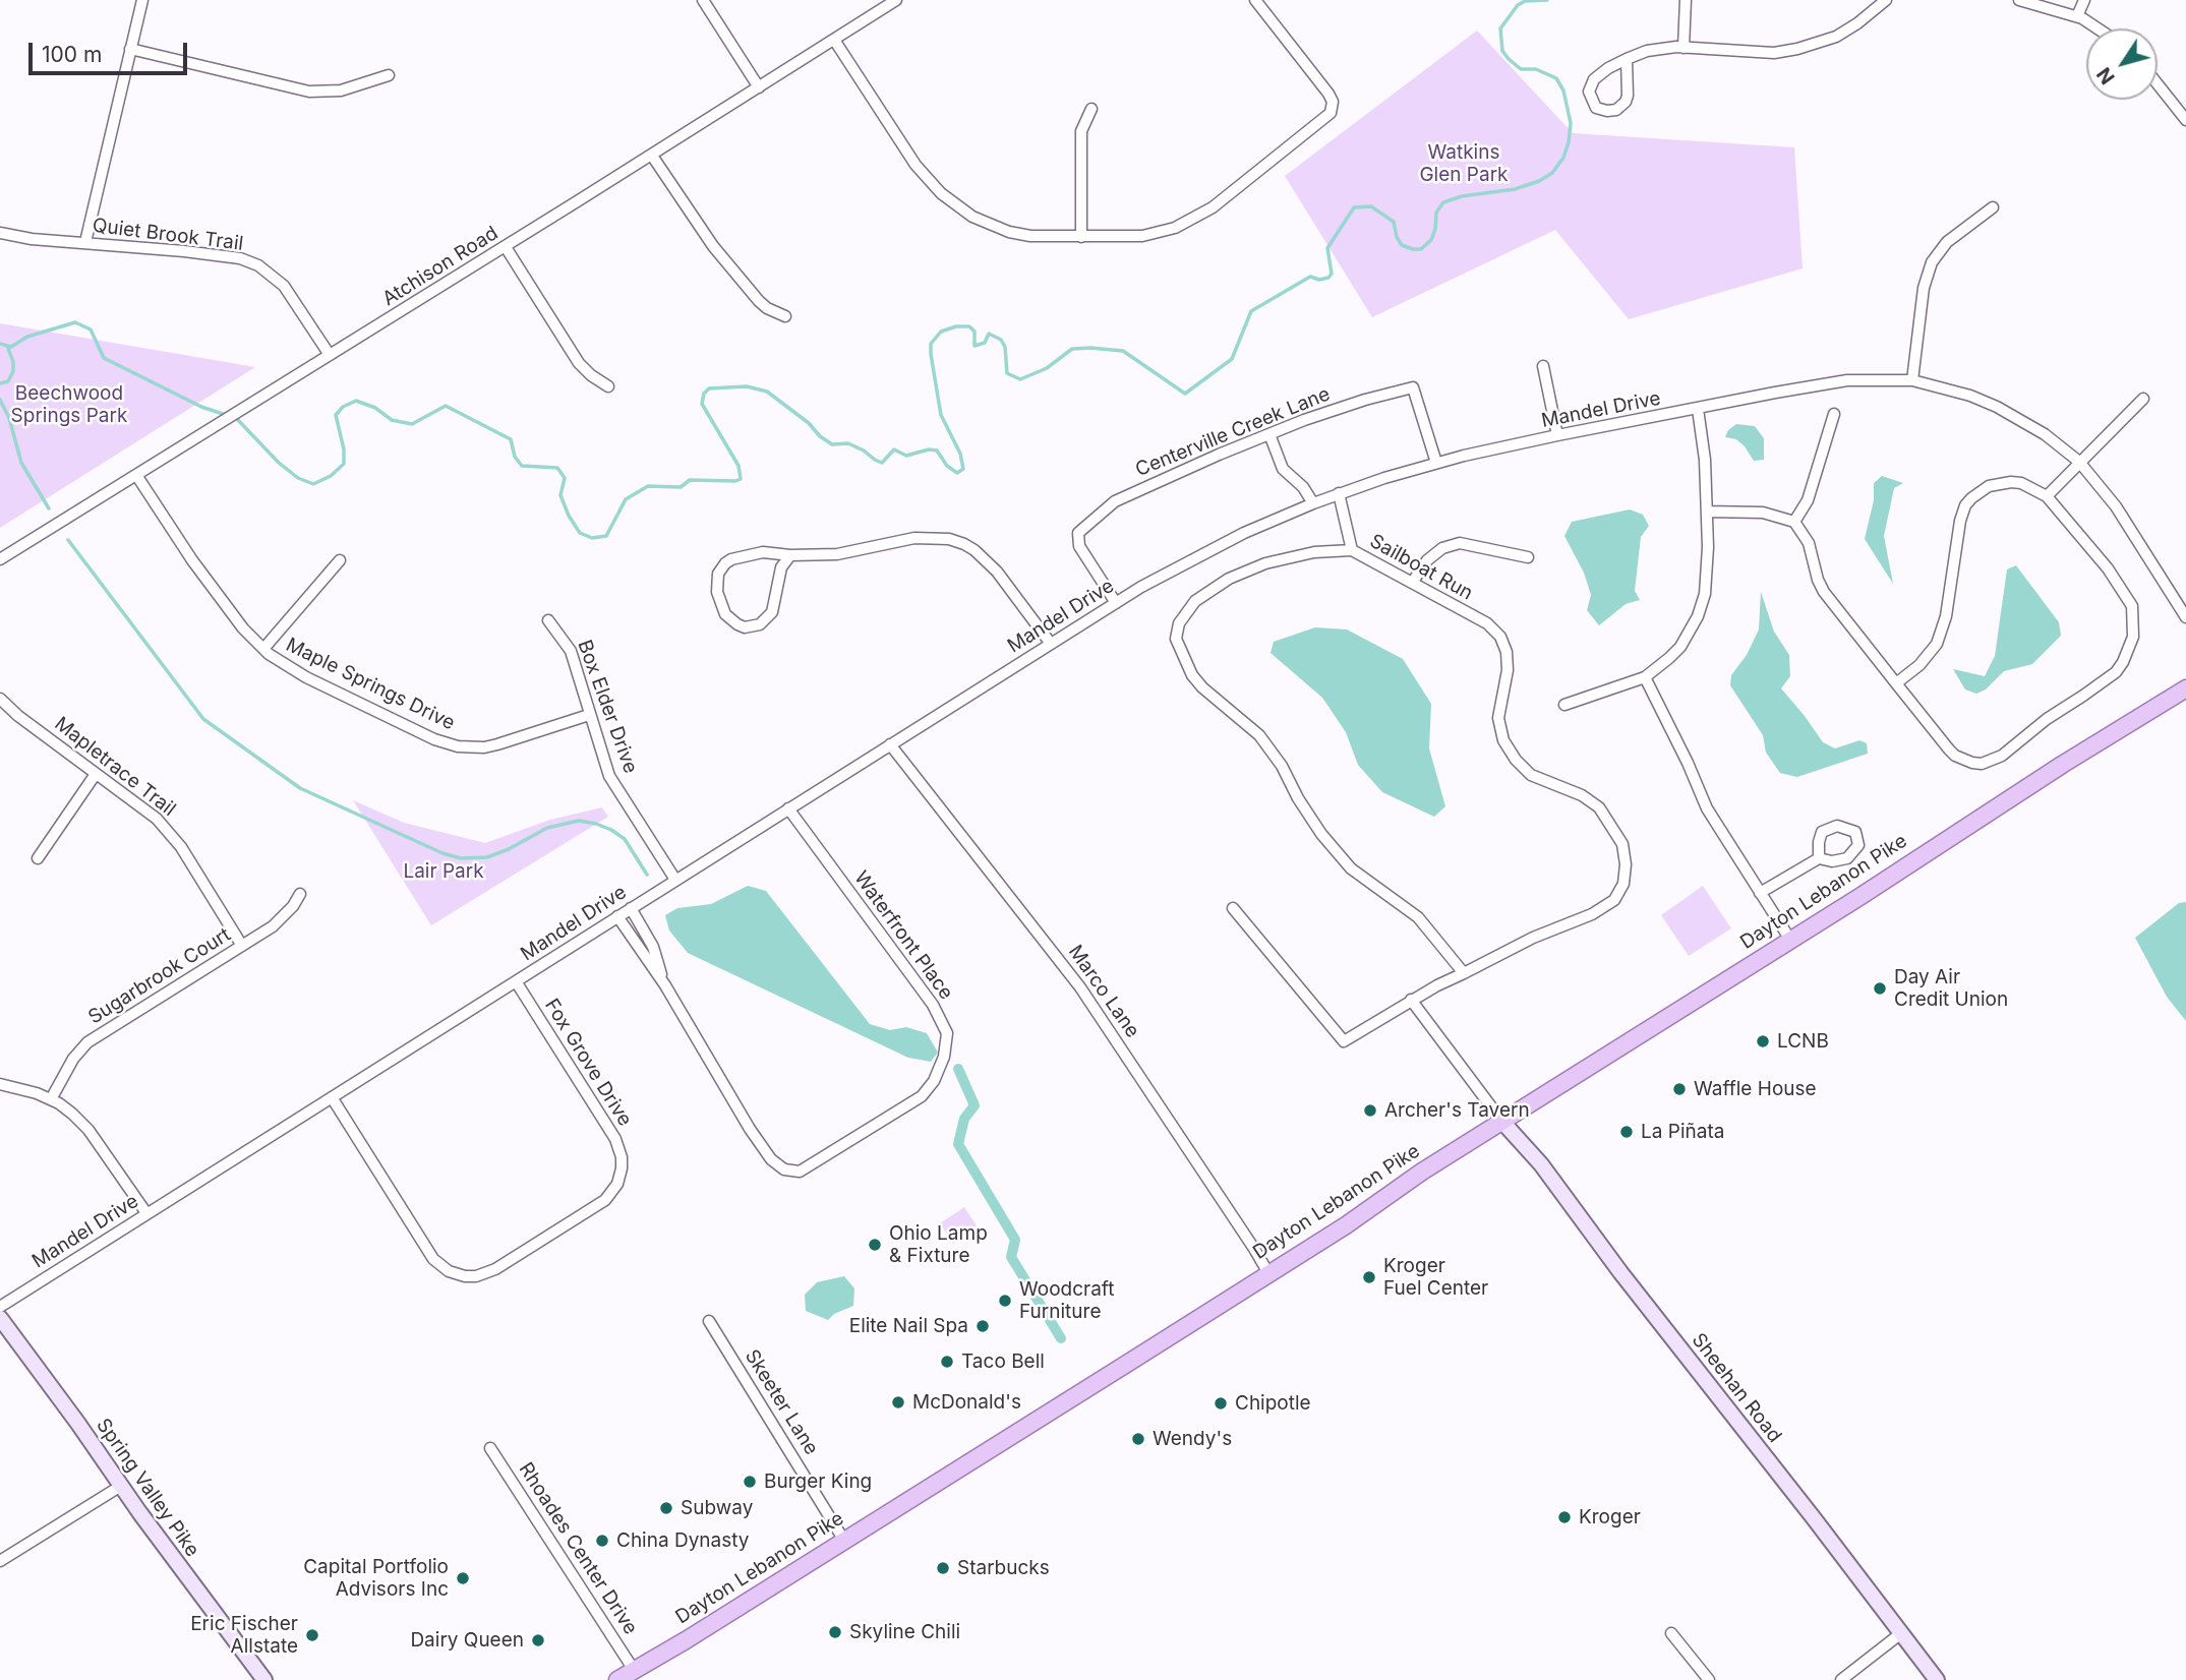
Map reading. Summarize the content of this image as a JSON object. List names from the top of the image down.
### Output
{
  "streets": {
    "main road": ["Dayton Lebanon Pike"],
    "street": [
      "Quiet Brook Trail",
      "Atchison Road",
      "Mandel Drive",
      "Centerville Creek Lane",
      "Sailboat Run",
      "Maple Springs Drive",
      "Box Elder Drive",
      "Mapletrace Trail",
      "Waterfront Place",
      "Sugarbrook Court",
      "Marco Lane",
      "Fox Grove Drive",
      "Sheehan Road",
      "Skeeter Lane",
      "Spring Valley Pike",
      "Rhoades Center Drive"
    ]
  },
  "crossings": [
    ["Quiet Brook Trail", "Atchison Road"],
    ["Atchison Road", "Maple Springs Drive"],
    ["Mandel Drive", "Centerville Creek Lane"],
    ["Mandel Drive", "Box Elder Drive"],
    ["Mandel Drive", "Waterfront Place"],
    ["Mandel Drive", "Marco Lane"],
    ["Mandel Drive", "Fox Grove Drive"],
    ["Maple Springs Drive", "Box Elder Drive"],
    ["Mapletrace Trail", "Sugarbrook Court"],
    ["Dayton Lebanon Pike", "Marco Lane"],
    ["Dayton Lebanon Pike", "Sheehan Road"],
    ["Dayton Lebanon Pike", "Skeeter Lane"],
    ["Dayton Lebanon Pike", "Rhoades Center Drive"]
  ],
  "parks": ["Watkins Glen Park", "Beechwood Springs Park", "Lair Park"],
  "places": [
    "Day Air Credit Union",
    "LCNB",
    "Waffle House",
    "Archer's Tavern",
    "La Piñata",
    "Ohio Lamp & Fixture",
    "Kroger Fuel Center",
    "Woodcraft Furniture",
    "Elite Nail Spa",
    "Taco Bell",
    "McDonald's",
    "Chipotle",
    "Wendy's",
    "Burger King",
    "Subway",
    "Kroger",
    "China Dynasty",
    "Starbucks",
    "Capital Portfolio Advisors Inc",
    "Skyline Chili",
    "Eric Fischer Allstate",
    "Dairy Queen"
  ],
  "scale_bar": "100 m",
  "north": "bottom left"
}
